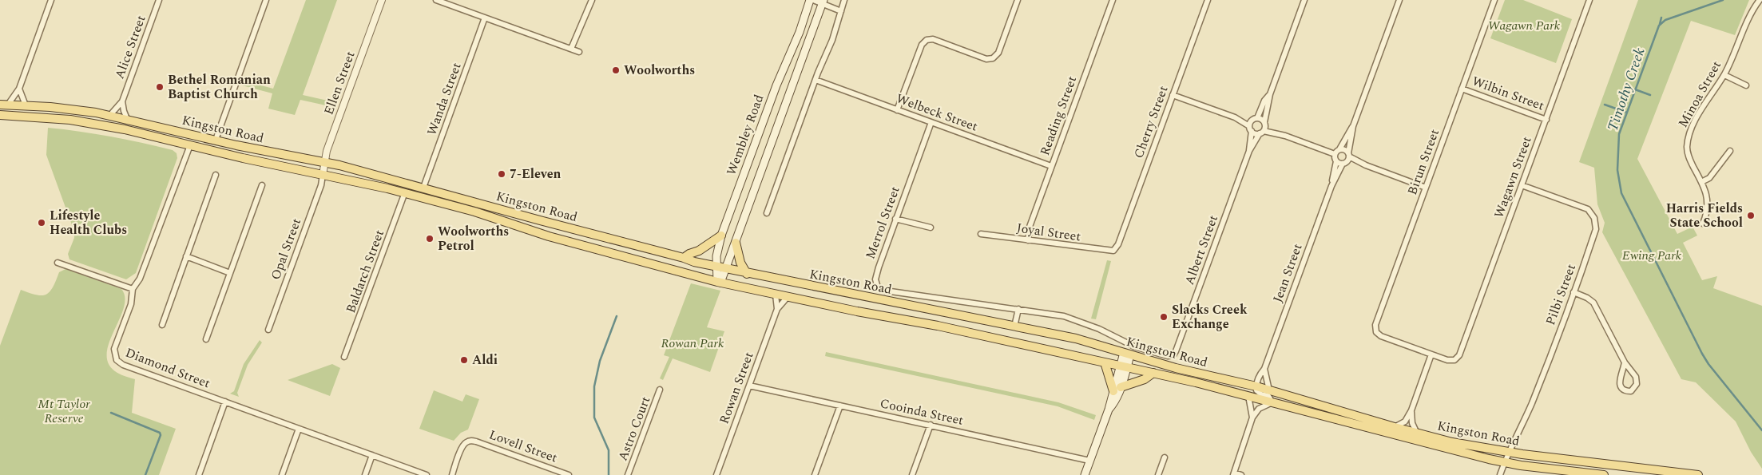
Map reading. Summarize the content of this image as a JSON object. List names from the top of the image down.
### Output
{
  "streets": {
    "main road": ["Kingston Road", "Wembley Road"],
    "street": [
      "Alice Street",
      "Ellen Street",
      "Wilbin Street",
      "Minoa Street",
      "Wanda Street",
      "Welbeck Street",
      "Reading Street",
      "Cherry Street",
      "Birun Street",
      "Wagawn Street",
      "Merrol Street",
      "Joyal Street",
      "Opal Street",
      "Albert Street",
      "Baldarch Street",
      "Jean Street",
      "Pilbi Street",
      "Diamond Street",
      "Rowan Street",
      "Cooinda Street",
      "Astro Court",
      "Lovell Street"
    ]
  },
  "crossings": [
    ["Alice Street", "Kingston Road"],
    ["Ellen Street", "Kingston Road"],
    ["Ellen Street", "Opal Street"],
    ["Wilbin Street", "Birun Street"],
    ["Wilbin Street", "Wagawn Street"],
    ["Wanda Street", "Kingston Road"],
    ["Welbeck Street", "Reading Street"],
    ["Welbeck Street", "Merrol Street"],
    ["Reading Street", "Joyal Street"],
    ["Cherry Street", "Joyal Street"],
    ["Kingston Road", "Wembley Road"],
    ["Kingston Road", "Opal Street"],
    ["Kingston Road", "Baldarch Street"],
    ["Kingston Road", "Jean Street"],
    ["Kingston Road", "Pilbi Street"],
    ["Kingston Road", "Diamond Street"],
    ["Kingston Road", "Rowan Street"],
    ["Birun Street", "Wagawn Street"],
    ["Wagawn Street", "Pilbi Street"],
    ["Merrol Street", "Albert Street"],
    ["Rowan Street", "Cooinda Street"]
  ],
  "water": ["Timothy Creek"],
  "parks": [
    "Wagawn Park",
    "Ewing Park",
    "Rowan Park",
    "Mt Taylor Reserve"
  ],
  "places": [
    "Woolworths",
    "Bethel Romanian Baptist Church",
    "7-Eleven",
    "Harris Fields State School",
    "Lifestyle Health Clubs",
    "Woolworths Petrol",
    "Slacks Creek Exchange",
    "Aldi"
  ]
}
